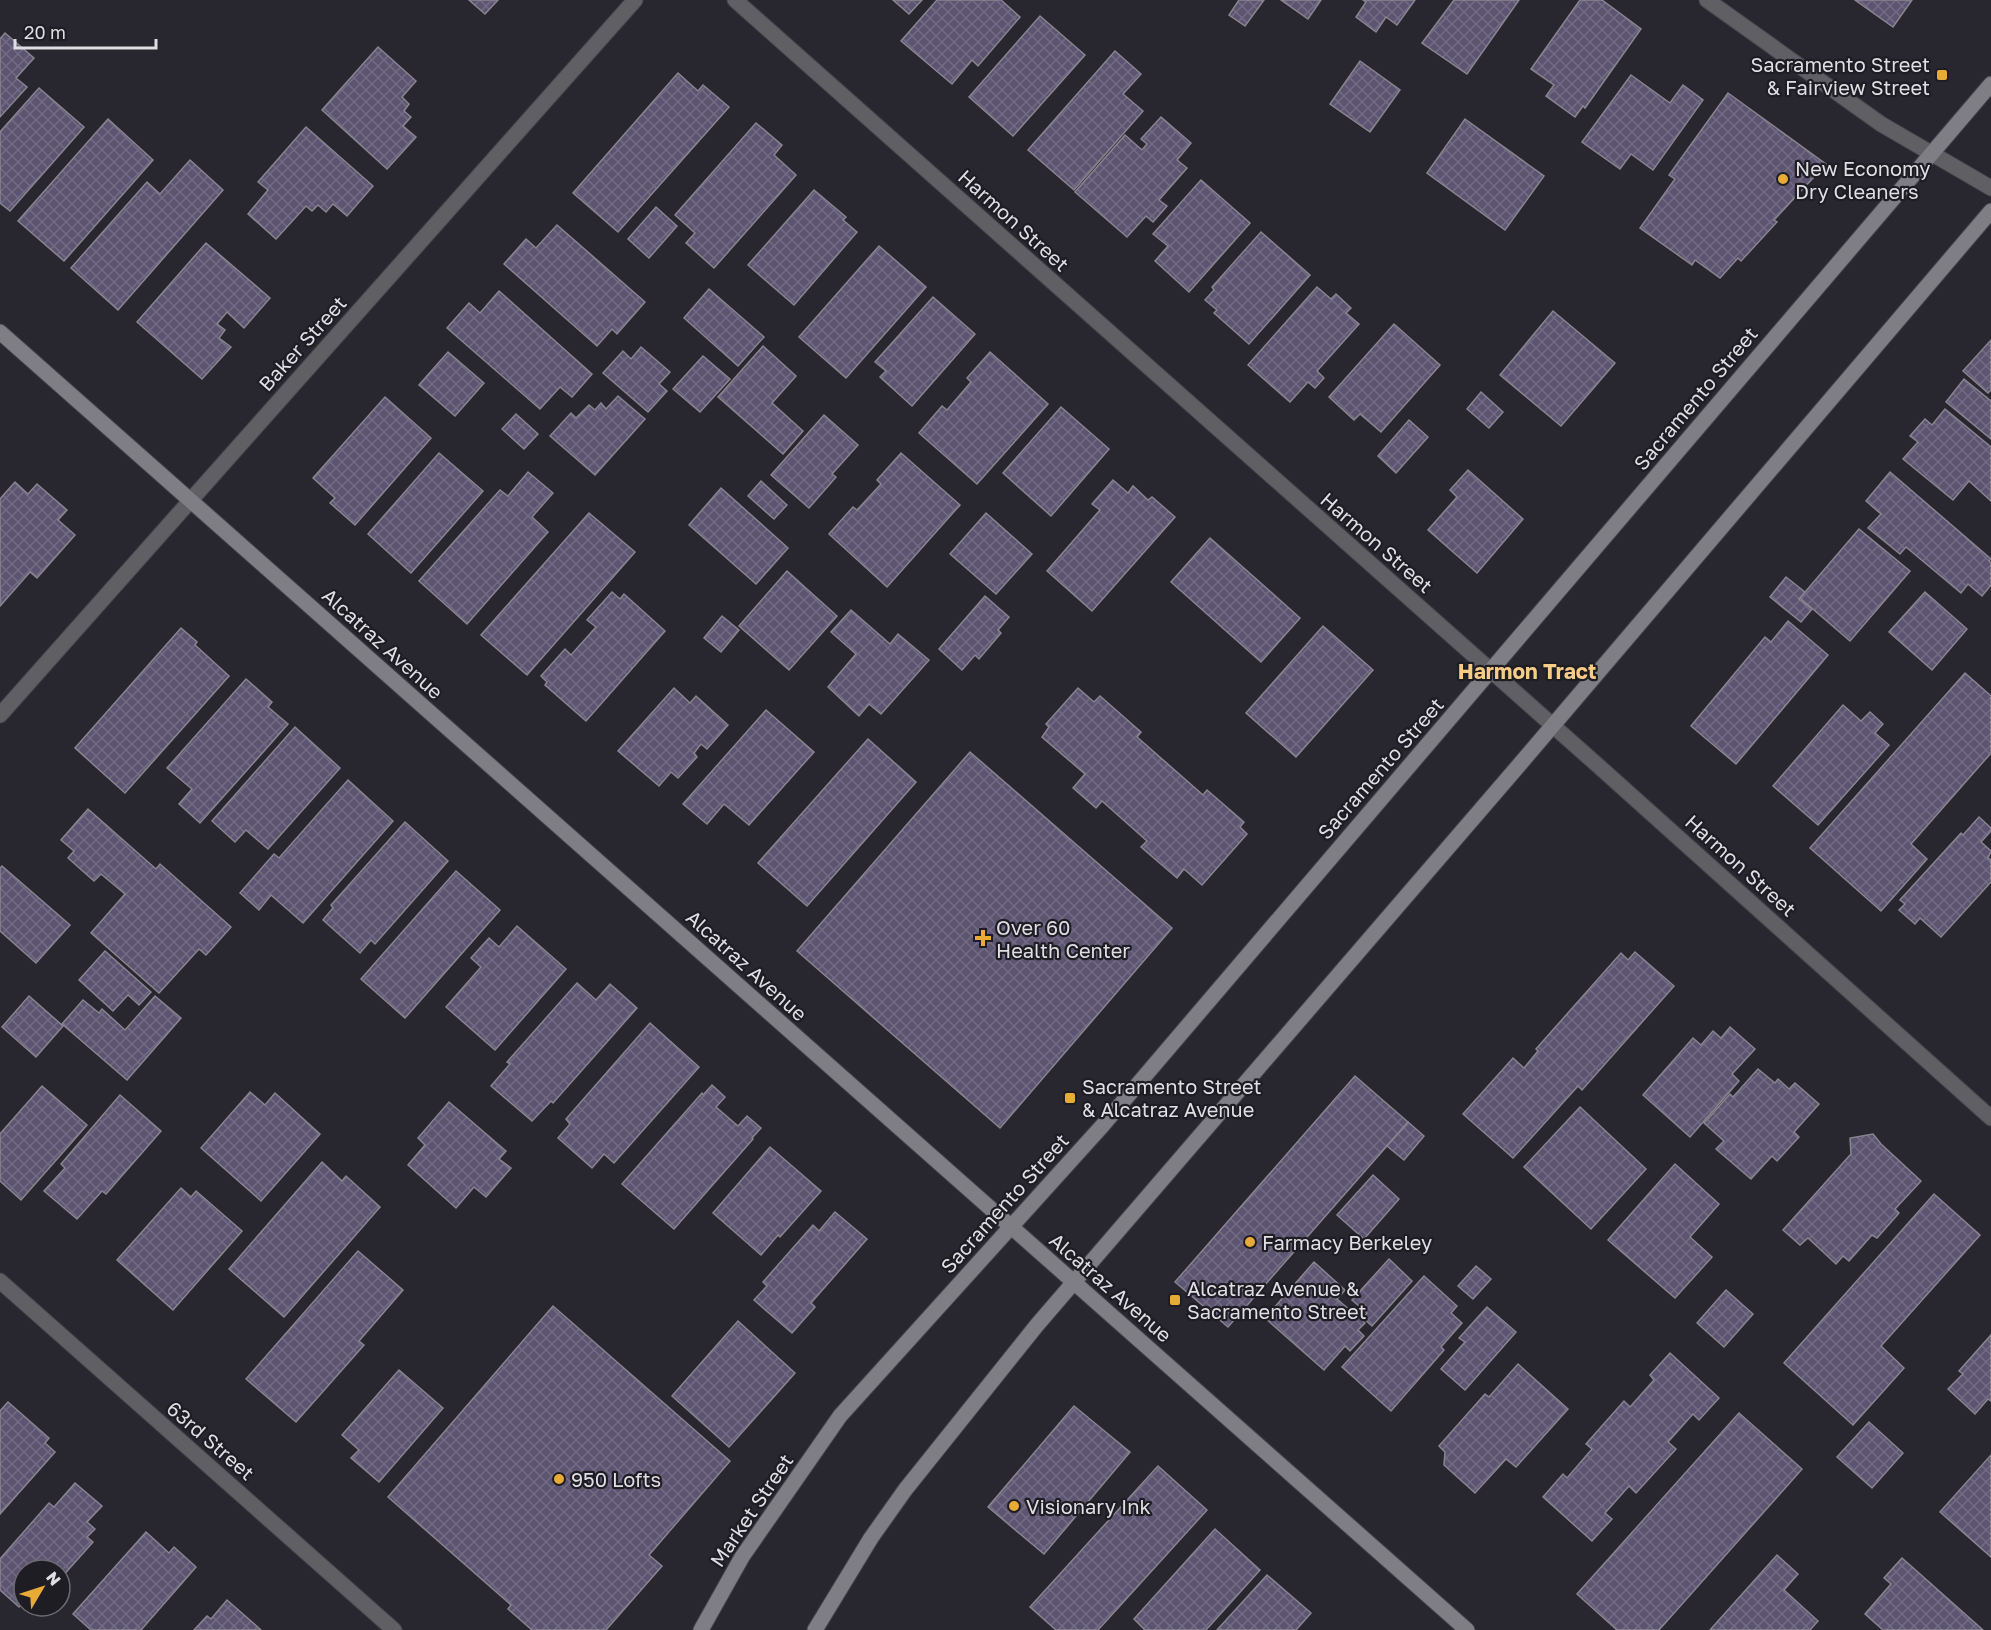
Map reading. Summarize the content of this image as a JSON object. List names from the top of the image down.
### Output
{
  "streets": {
    "street": [
      "Harmon Street",
      "Baker Street",
      "Sacramento Street",
      "Alcatraz Avenue",
      "63rd Street",
      "Market Street"
    ]
  },
  "crossings": [
    ["Harmon Street", "Sacramento Street"],
    ["Baker Street", "Alcatraz Avenue"],
    ["Sacramento Street", "Alcatraz Avenue"],
    ["Sacramento Street", "Market Street"]
  ],
  "districts": ["Harmon Tract"],
  "places": {
    "transit": ["Sacramento Street & Fairview Street", "Sacramento Street & Alcatraz Avenue", "Alcatraz Avenue & Sacramento Street"],
    "other": [
      "New Economy Dry Cleaners",
      "Farmacy Berkeley",
      "950 Lofts",
      "Visionary Ink"
    ],
    "health": ["Over 60 Health Center"]
  },
  "scale_bar": "20 m",
  "north": "top right"
}
